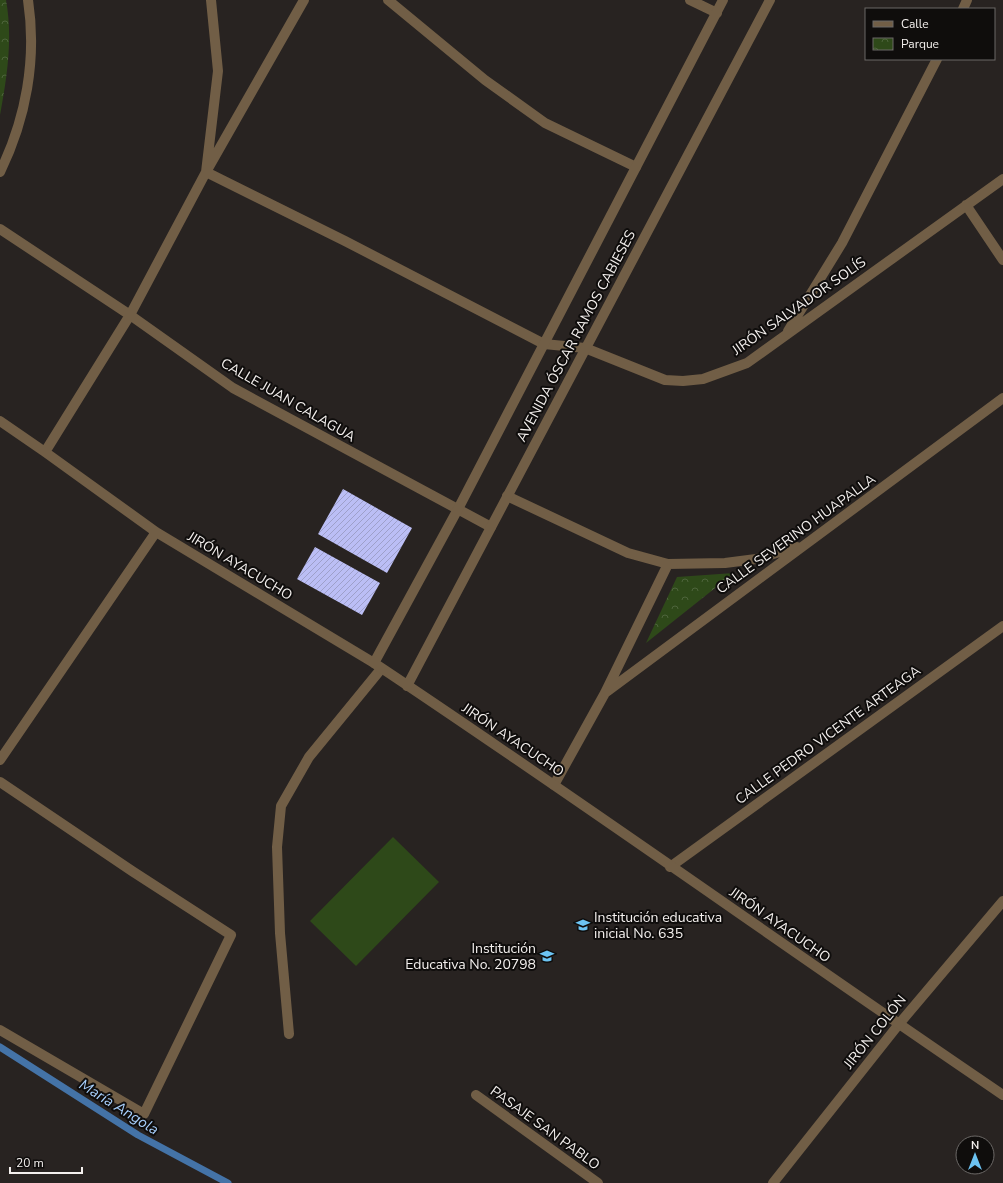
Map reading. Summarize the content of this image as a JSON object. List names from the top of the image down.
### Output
{
  "streets": {
    "street": [
      "JIRÓN SALVADOR SOLÍS",
      "AVENIDA ÓSCAR RAMOS CABIESES",
      "CALLE JUAN CALAGUA",
      "CALLE SEVERINO HUAPALLA",
      "JIRÓN AYACUCHO",
      "CALLE PEDRO VICENTE ARTEAGA",
      "JIRÓN COLÓN",
      "PASAJE SAN PABLO"
    ]
  },
  "crossings": [
    ["JIRÓN SALVADOR SOLÍS", "AVENIDA ÓSCAR RAMOS CABIESES"],
    ["AVENIDA ÓSCAR RAMOS CABIESES", "CALLE JUAN CALAGUA"],
    ["AVENIDA ÓSCAR RAMOS CABIESES", "JIRÓN AYACUCHO"],
    ["JIRÓN AYACUCHO", "CALLE PEDRO VICENTE ARTEAGA"],
    ["JIRÓN AYACUCHO", "JIRÓN COLÓN"]
  ],
  "water": ["María Angola"],
  "places": {
    "school or university": ["Institución educativa inicial No. 635", "Institución Educativa No. 20798"]
  },
  "legend": ["Calle", "Parque"],
  "scale_bar": "20 m",
  "north": "top"
}
